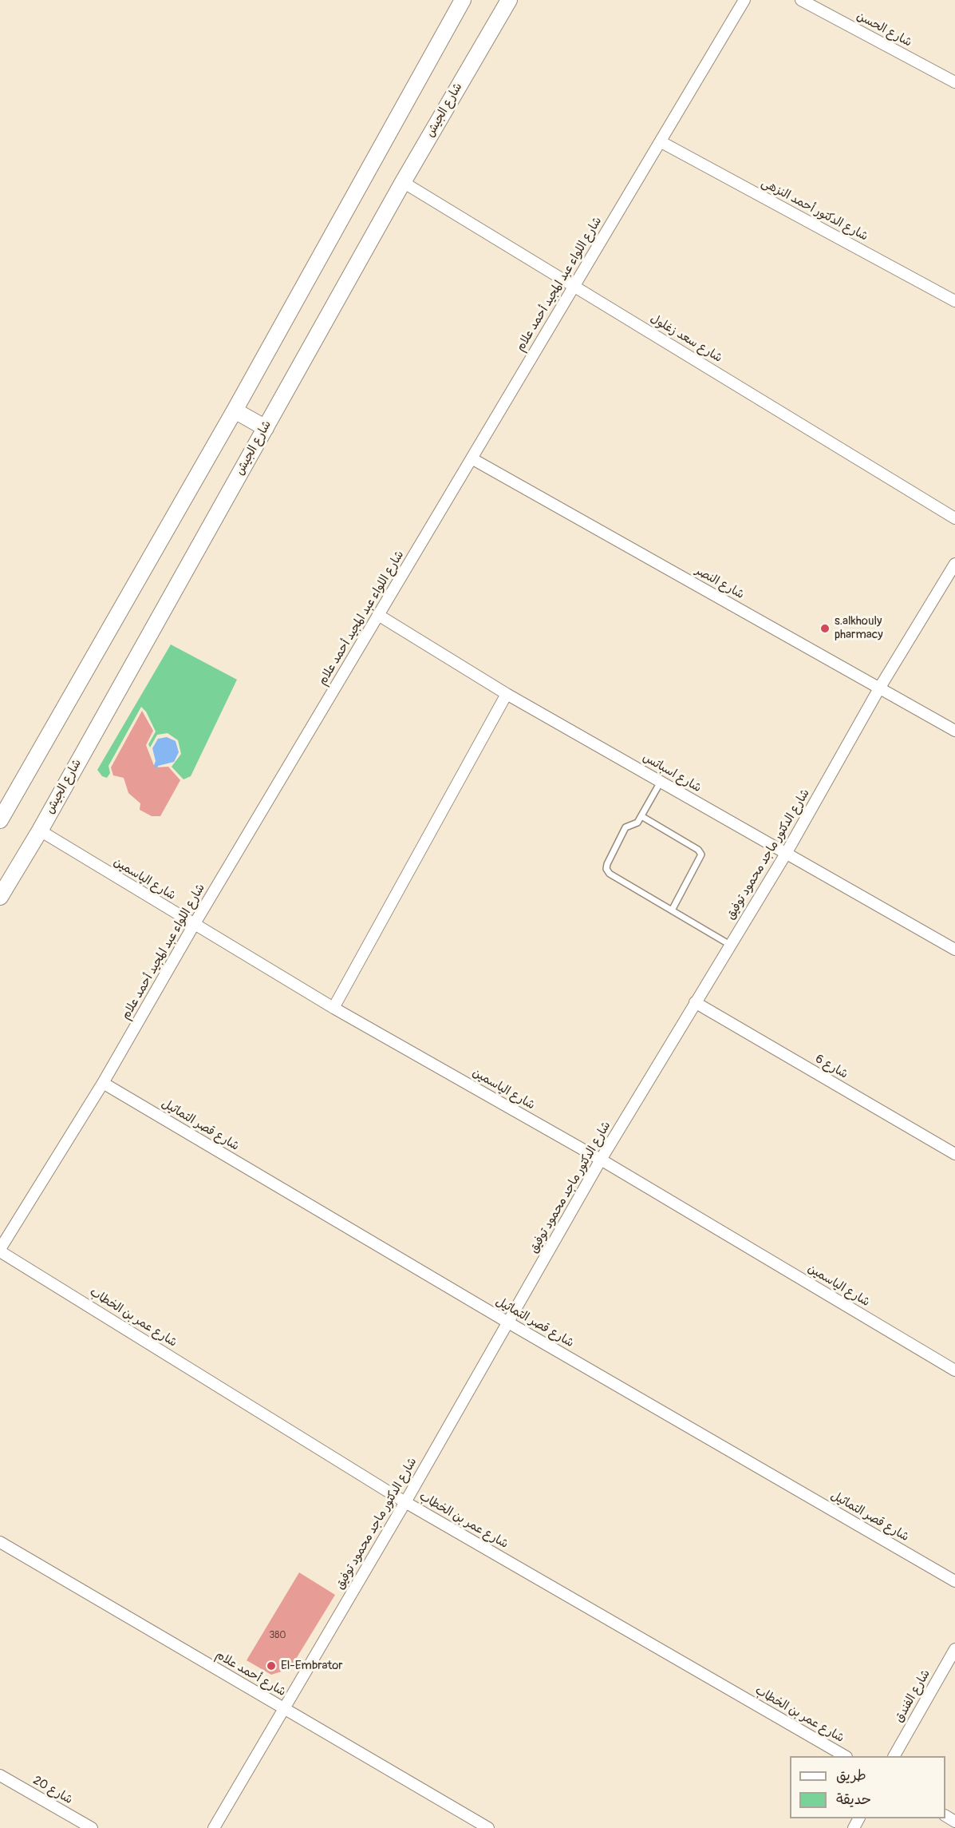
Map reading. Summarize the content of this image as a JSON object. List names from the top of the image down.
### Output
{
  "streets": {
    "street": [
      "شارع الحسن",
      "شارع الجيش",
      "شارع الدكتور أحمد النزهى",
      "شارع اللواء عبد المجيد أحمد علام",
      "شارع سعد زغلول",
      "شارع النصر",
      "شارع اسباتس",
      "شارع الدكتور ماجد محمود توفيق",
      "شارع الياسمين",
      "شارع 6",
      "شارع قصر التماثيل",
      "شارع عمر بن الخطاب",
      "شارع أحمد علام",
      "شارع الفندق",
      "شارع 20"
    ]
  },
  "crossings": [
    ["شارع الجيش", "شارع سعد زغلول"],
    ["شارع الجيش", "شارع الياسمين"],
    ["شارع الدكتور أحمد النزهى", "شارع اللواء عبد المجيد أحمد علام"],
    ["شارع اللواء عبد المجيد أحمد علام", "شارع سعد زغلول"],
    ["شارع اللواء عبد المجيد أحمد علام", "شارع النصر"],
    ["شارع اللواء عبد المجيد أحمد علام", "شارع اسباتس"],
    ["شارع اللواء عبد المجيد أحمد علام", "شارع الياسمين"],
    ["شارع اللواء عبد المجيد أحمد علام", "شارع قصر التماثيل"],
    ["شارع اللواء عبد المجيد أحمد علام", "شارع عمر بن الخطاب"],
    ["شارع النصر", "شارع الدكتور ماجد محمود توفيق"],
    ["شارع اسباتس", "شارع الدكتور ماجد محمود توفيق"],
    ["شارع الدكتور ماجد محمود توفيق", "شارع الياسمين"],
    ["شارع الدكتور ماجد محمود توفيق", "شارع 6"],
    ["شارع الدكتور ماجد محمود توفيق", "شارع قصر التماثيل"],
    ["شارع الدكتور ماجد محمود توفيق", "شارع عمر بن الخطاب"],
    ["شارع الدكتور ماجد محمود توفيق", "شارع أحمد علام"]
  ],
  "places": ["s.alkhouly pharmacy", "El-Embrator"],
  "house_numbers": ["380"],
  "legend": ["طريق", "حديقة"]
}
